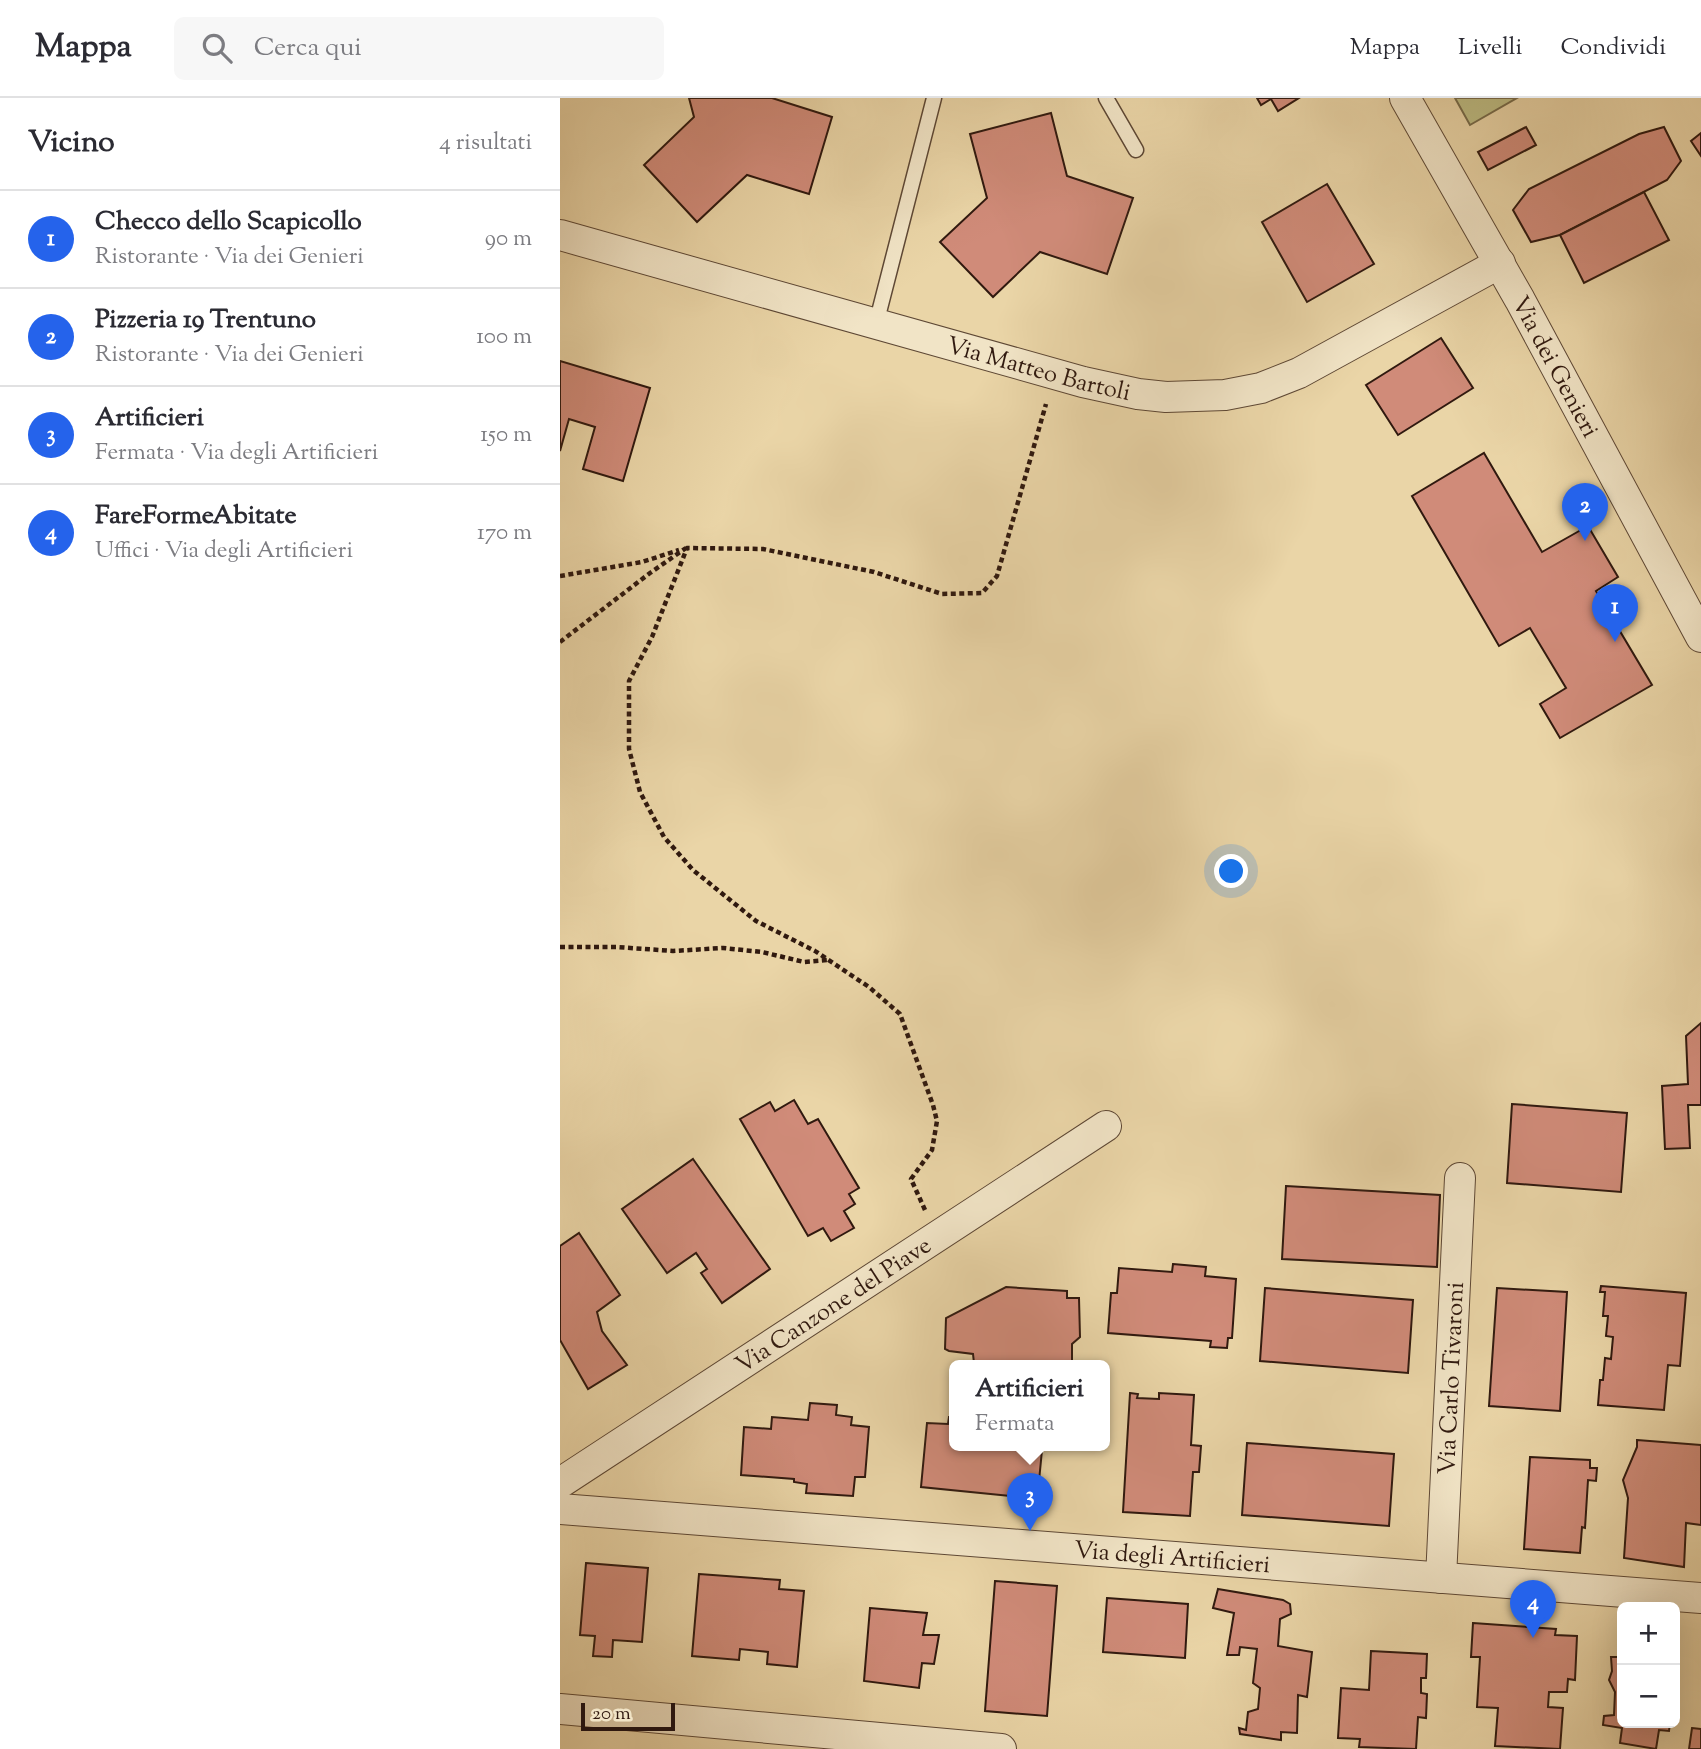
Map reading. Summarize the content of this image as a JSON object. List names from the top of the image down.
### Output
{
  "streets": {
    "street": [
      "Via dei Genieri",
      "Via Matteo Bartoli",
      "Via Canzone del Piave",
      "Via Carlo Tivaroni",
      "Via degli Artificieri"
    ]
  },
  "crossings": [
    ["Via dei Genieri", "Via Matteo Bartoli"],
    ["Via Carlo Tivaroni", "Via degli Artificieri"]
  ],
  "scale_bar": "20 m",
  "page": {
    "header": "Mappa",
    "search": "Cerca qui",
    "nav": ["Mappa", "Livelli", "Condividi"],
    "heading": ["Vicino", "4 risultati"],
    "list": [
      {
        "mark": "1",
        "name": "Checco dello Scapicollo",
        "note": "Ristorante · Via dei Genieri",
        "value": "90 m"
      },
      {
        "mark": "2",
        "name": "Pizzeria 19 Trentuno",
        "note": "Ristorante · Via dei Genieri",
        "value": "100 m"
      },
      {
        "mark": "3",
        "name": "Artificieri",
        "note": "Fermata · Via degli Artificieri",
        "value": "150 m"
      },
      {
        "mark": "4",
        "name": "FareFormeAbitate",
        "note": "Uffici · Via degli Artificieri",
        "value": "170 m"
      }
    ],
    "pins": [
      "2",
      "1",
      "3",
      "4"
    ],
    "popup": ["Artificieri", "Fermata"],
    "map_buttons": ["+", "−"],
    "scale": "20 m"
  }
}
